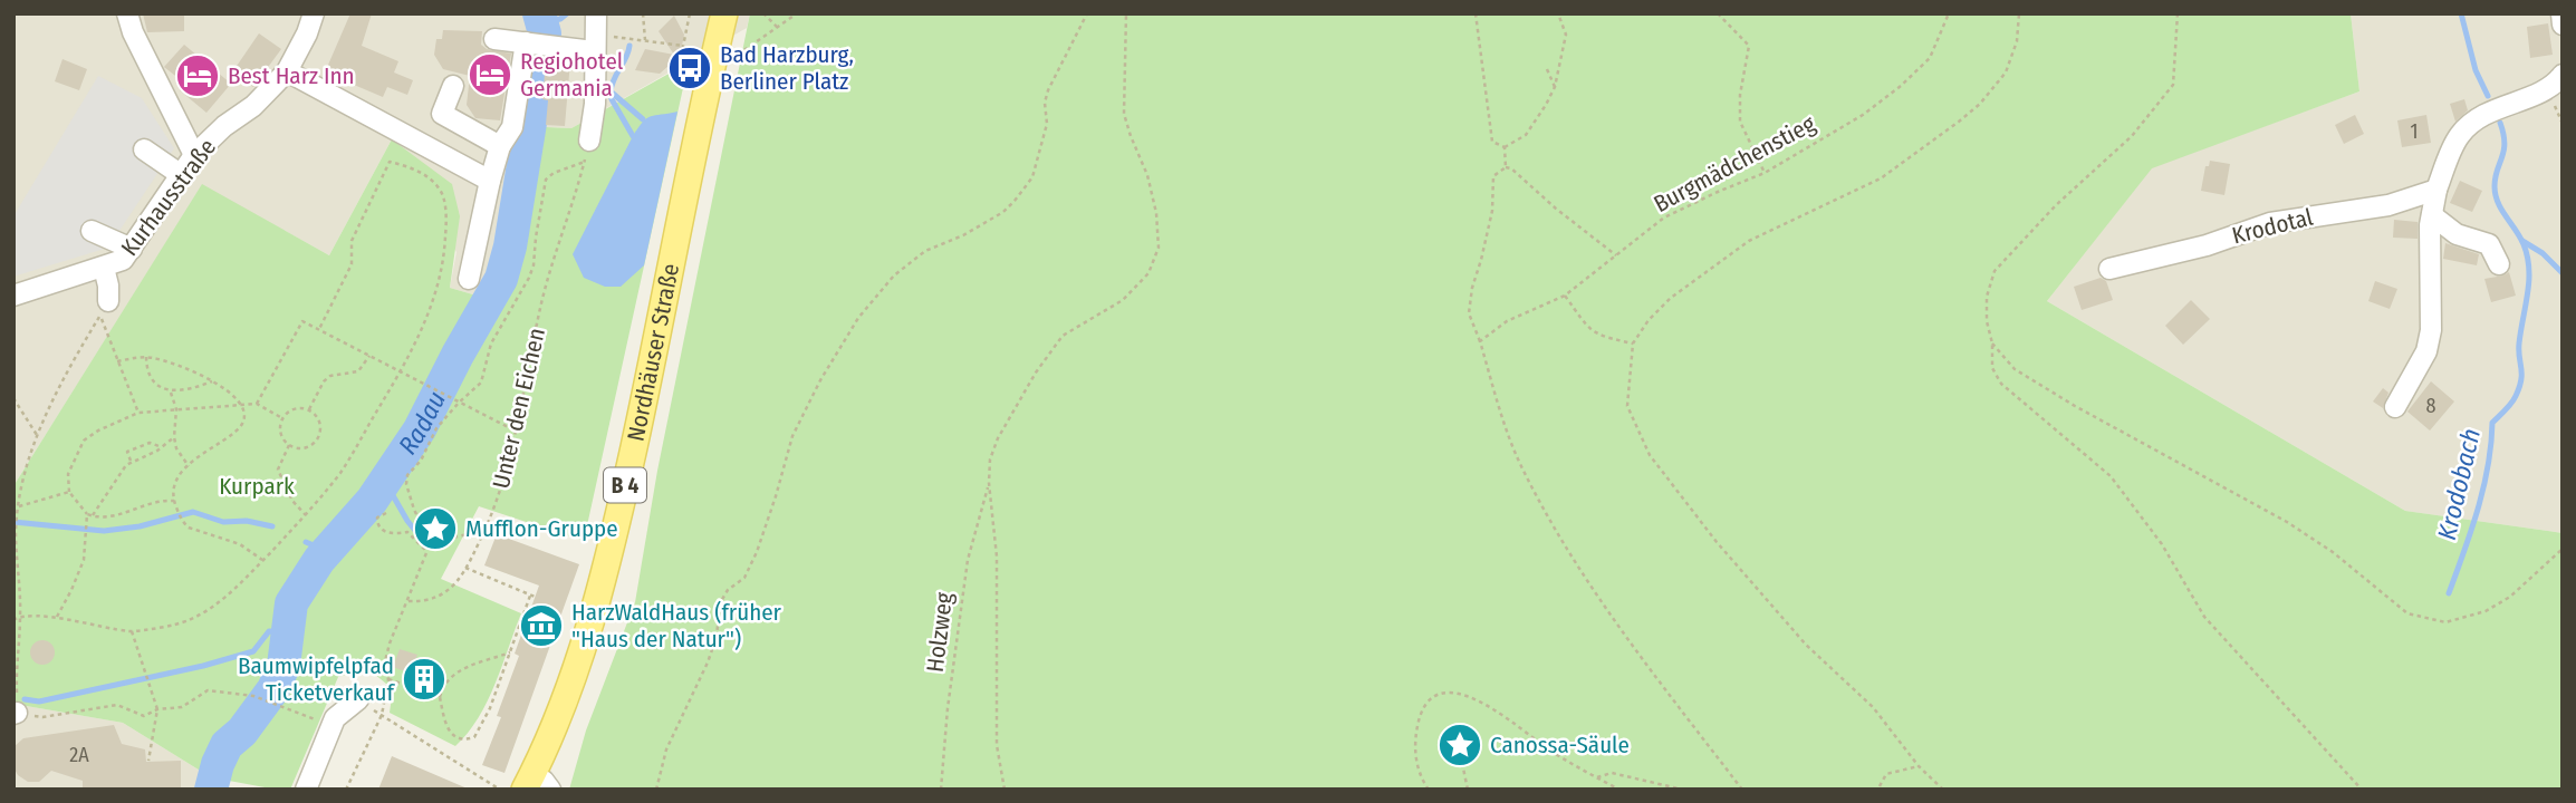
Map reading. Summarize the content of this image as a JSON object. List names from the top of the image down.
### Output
{
  "streets": {
    "main road": ["Nordhäuser Straße", "B 4"],
    "street": ["Kurhausstraße", "Krodotal"],
    "path": ["Burgmädchenstieg", "Unter den Eichen", "Holzweg"]
  },
  "water": ["Radau", "Krodobach"],
  "parks": ["Kurpark"],
  "places": {
    "bus stop": ["Bad Harzburg, Berliner Platz"],
    "hotel": ["Regiohotel Germania", "Best Harz Inn"],
    "place": ["Mufflon-Gruppe", "Canossa-Säule"],
    "museum": ["HarzWaldHaus (früher \"Haus der Natur\")"],
    "building": ["Baumwipfelpfad Ticketverkauf"]
  },
  "house_numbers": ["1", "8", "2A"]
}
